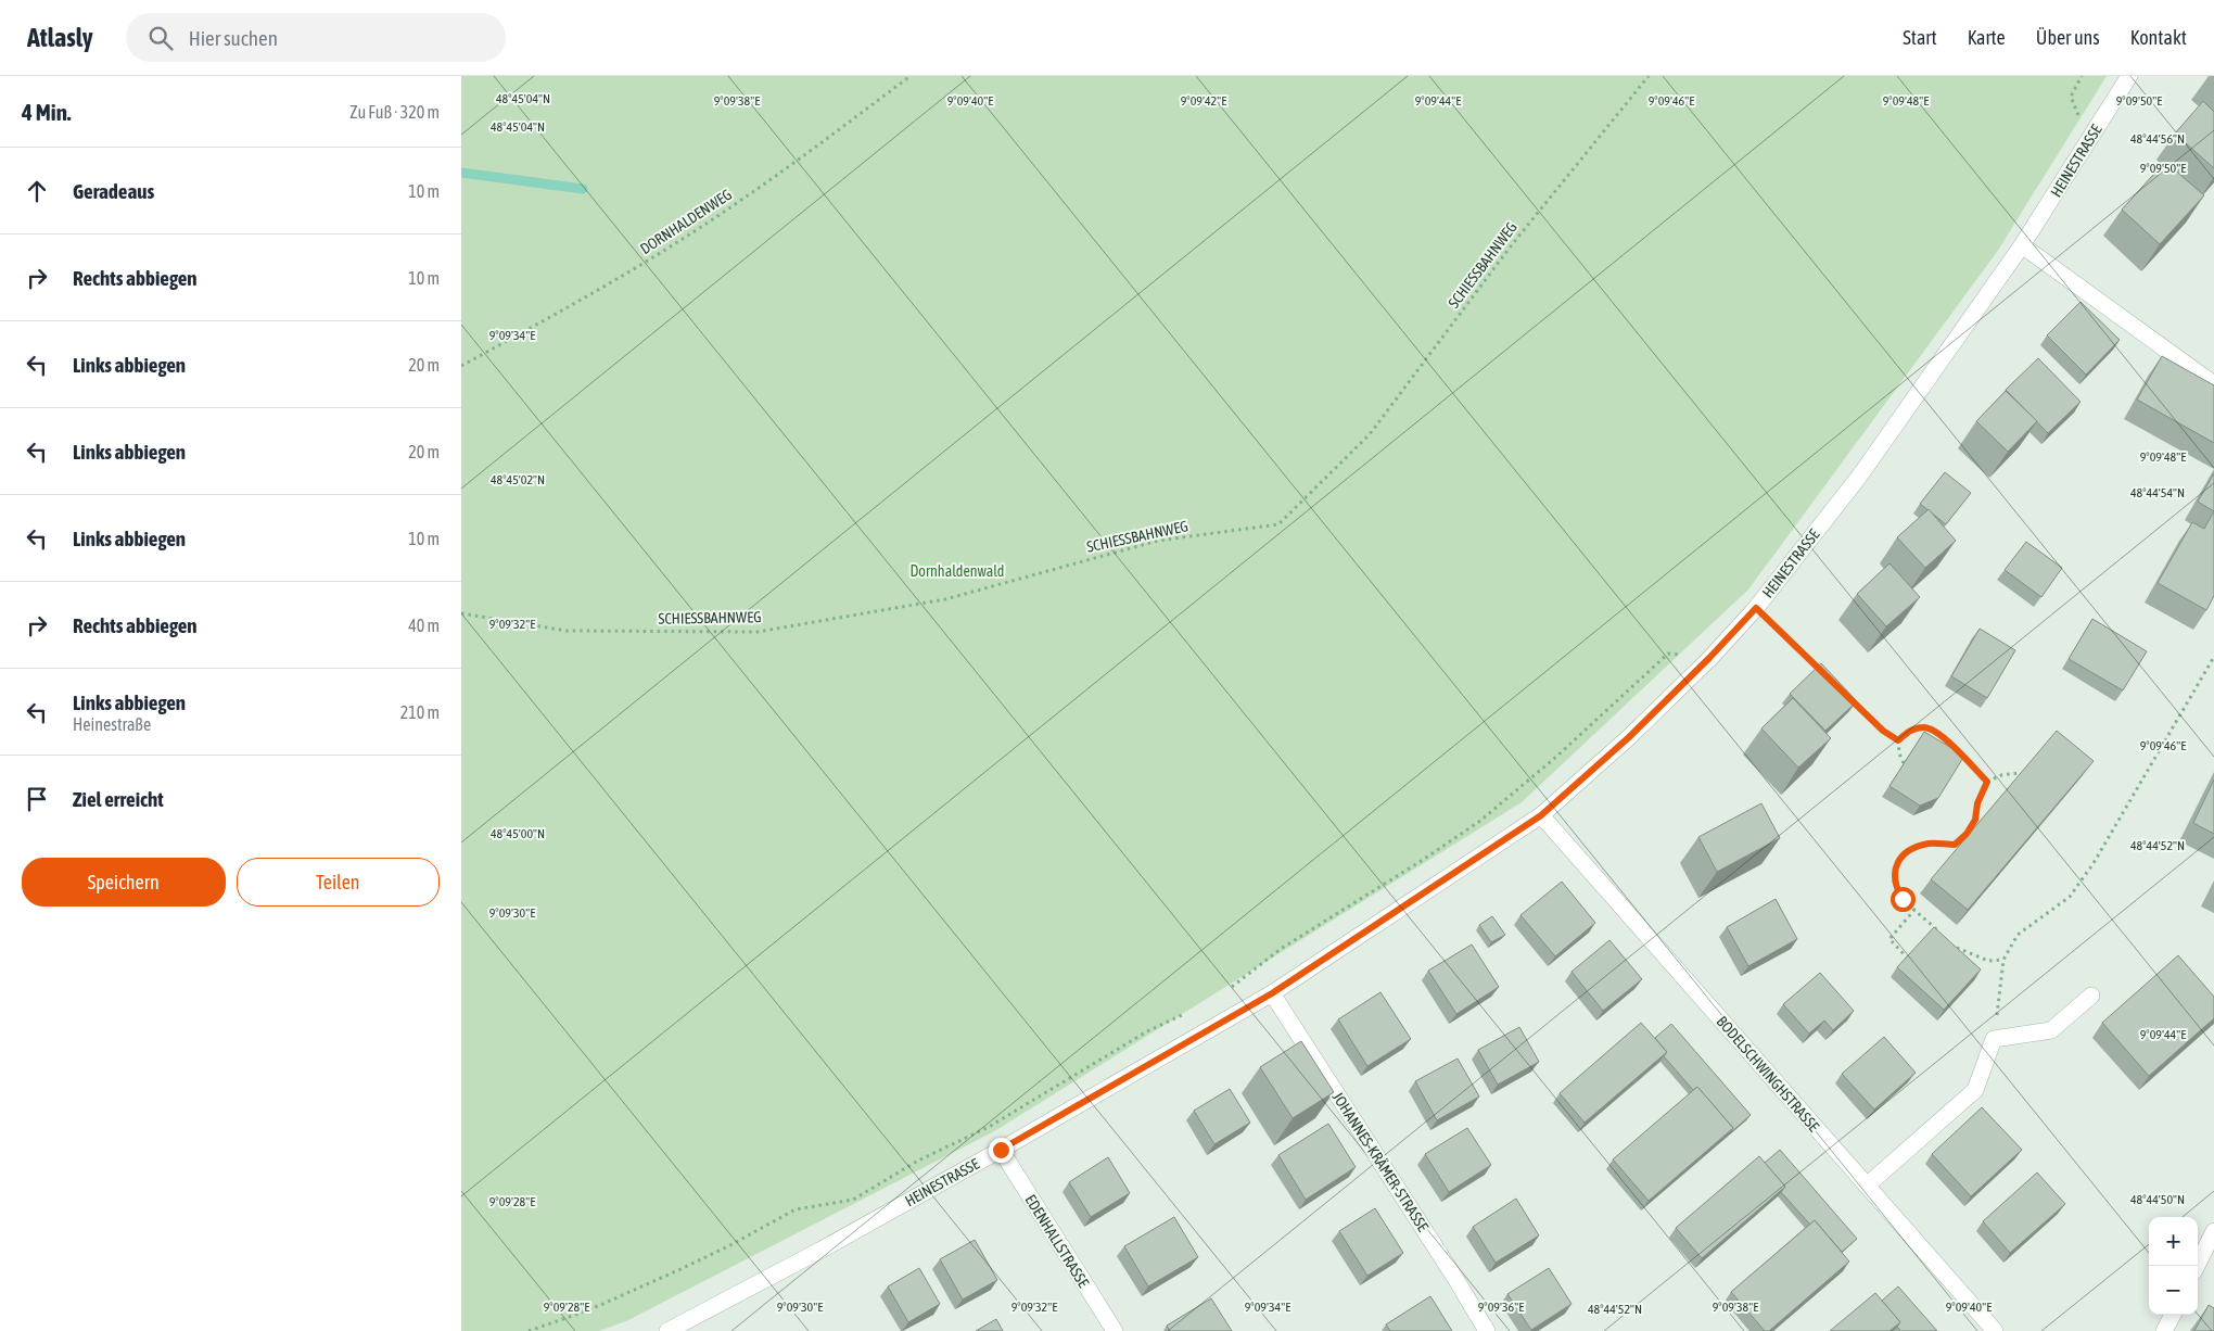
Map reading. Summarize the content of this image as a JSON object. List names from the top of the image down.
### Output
{
  "streets": {
    "street": [
      "HEINESTRASSE",
      "BODELSCHWINGHSTRASSE",
      "JOHANNES-KRÄMER-STRASSE",
      "EDENHALLSTRASSE"
    ],
    "path": ["DORNHALDENWEG", "SCHIESSBAHNWEG"]
  },
  "crossings": [
    ["HEINESTRASSE", "BODELSCHWINGHSTRASSE"],
    ["HEINESTRASSE", "JOHANNES-KRÄMER-STRASSE"],
    ["HEINESTRASSE", "EDENHALLSTRASSE"]
  ],
  "parks": ["Dornhaldenwald"],
  "page": {
    "header": "Atlasly",
    "search": "Hier suchen",
    "nav": [
      "Start",
      "Karte",
      "Über uns",
      "Kontakt"
    ],
    "heading": ["4 Min.", "Zu Fuß · 320 m"],
    "list": [
      ["Geradeaus", "10 m"],
      ["Rechts abbiegen", "10 m"],
      ["Links abbiegen", "20 m"],
      ["Links abbiegen", "20 m"],
      ["Links abbiegen", "10 m"],
      ["Rechts abbiegen", "40 m"],
      ["Links abbiegen", "Heinestraße", "210 m"],
      "Ziel erreicht"
    ],
    "buttons": ["Speichern", "Teilen"],
    "map_buttons": ["+", "−"]
  },
  "coordinates": [
    "48°45'04\"N",
    "9°09'38\"E",
    "9°09'40\"E",
    "9°09'42\"E",
    "9°09'44\"E",
    "9°09'46\"E",
    "9°09'48\"E",
    "9°09'50\"E",
    "48°44'56\"N",
    "9°09'34\"E",
    "48°45'02\"N",
    "48°44'54\"N",
    "9°09'32\"E",
    "48°45'00\"N",
    "48°44'52\"N",
    "9°09'30\"E",
    "48°44'50\"N",
    "9°09'28\"E",
    "9°09'36\"E"
  ]
}
